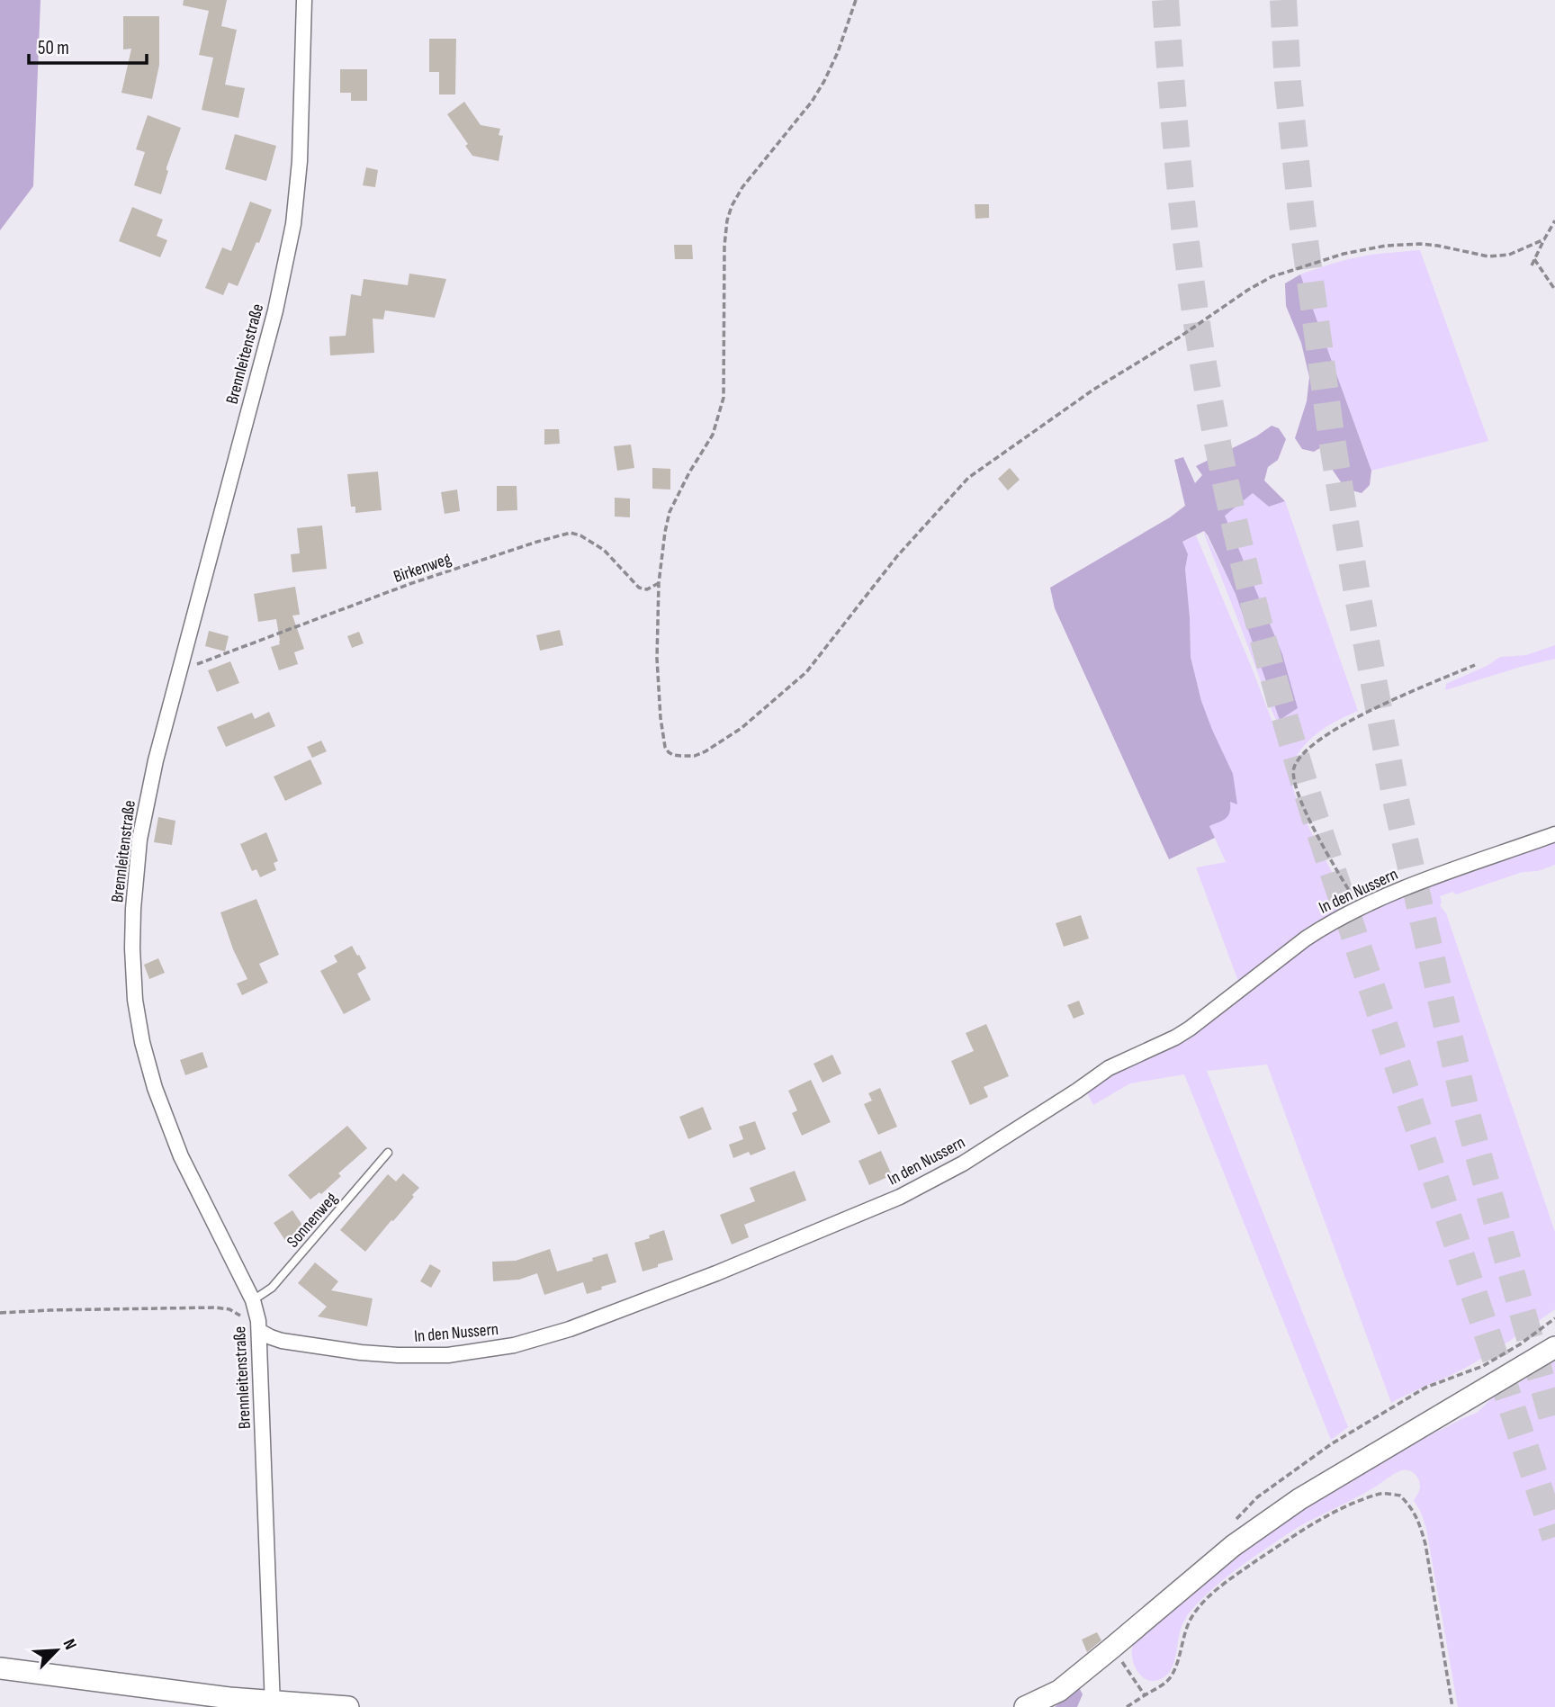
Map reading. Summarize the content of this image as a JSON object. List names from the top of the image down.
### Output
{
  "streets": {
    "street": ["Brennleitenstraße", "In den Nussern"],
    "lane": ["Sonnenweg"],
    "path": ["Birkenweg"]
  },
  "crossings": [
    ["Brennleitenstraße", "Birkenweg"],
    ["Brennleitenstraße", "In den Nussern"],
    ["Brennleitenstraße", "Sonnenweg"]
  ],
  "scale_bar": "50 m",
  "north": "top right"
}
